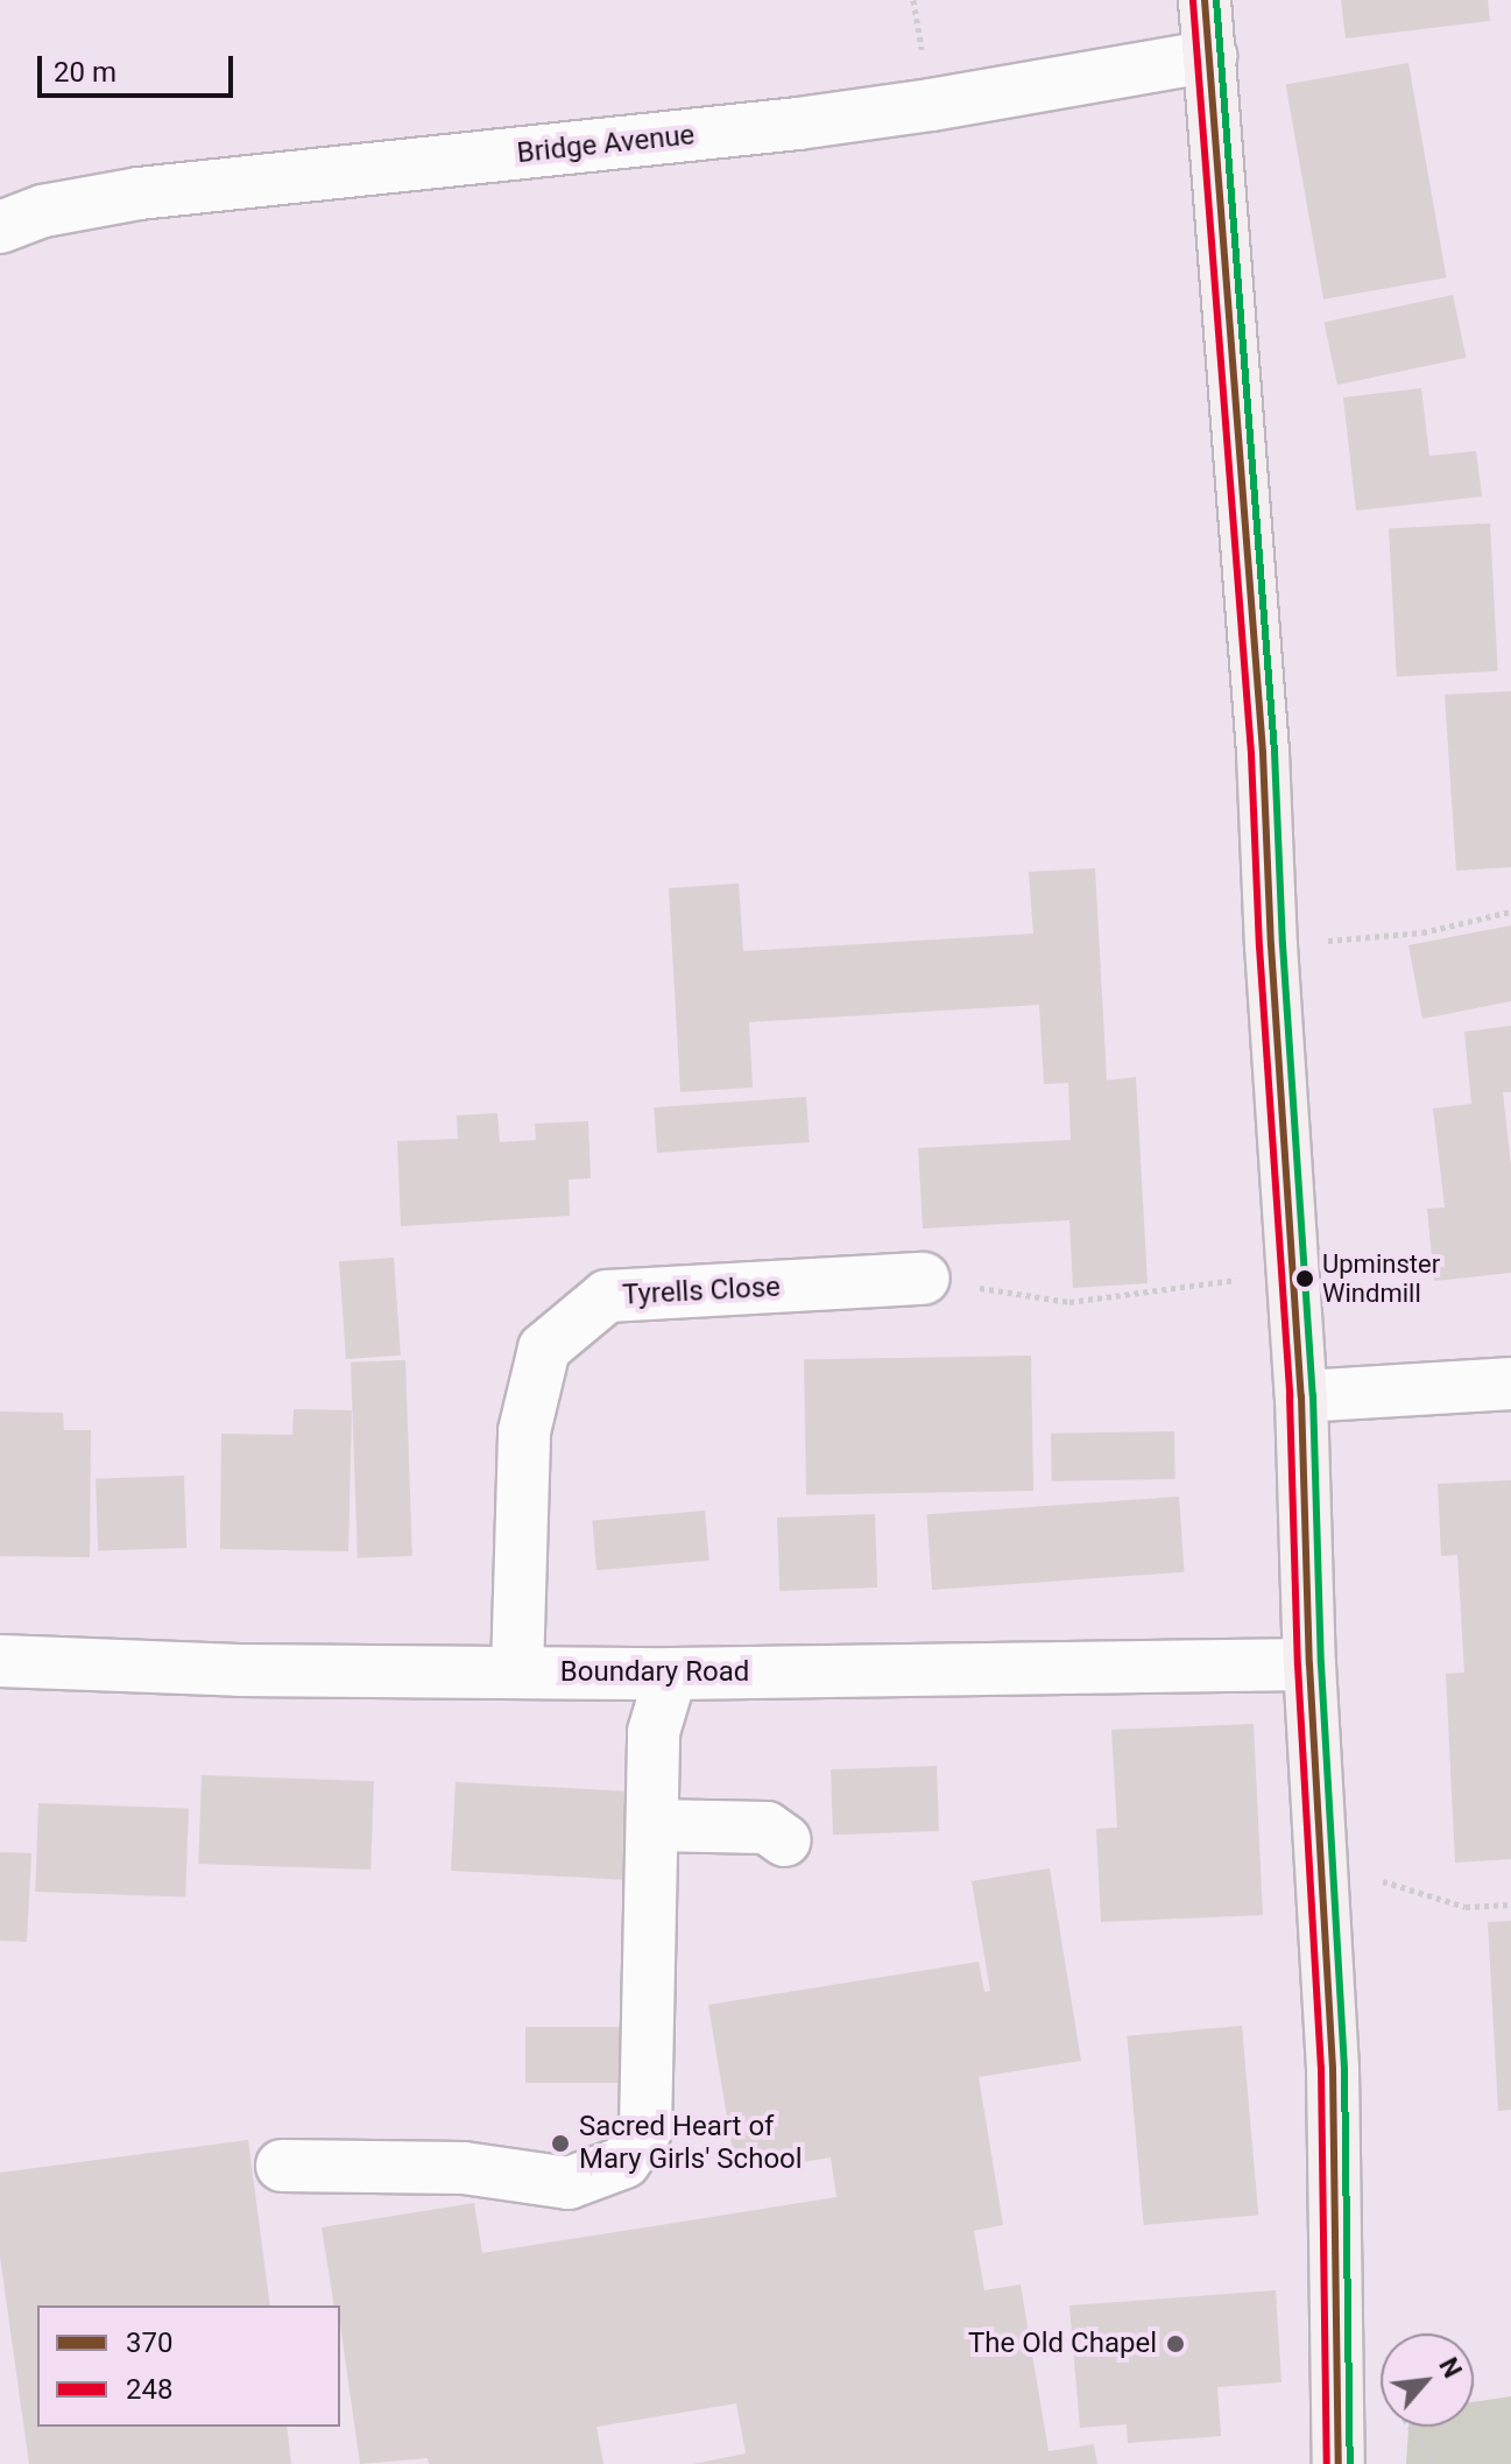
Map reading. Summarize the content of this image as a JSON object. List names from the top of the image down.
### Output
{
  "streets": {
    "street": ["Bridge Avenue", "Tyrells Close", "Boundary Road"]
  },
  "crossings": [
    ["Tyrells Close", "Boundary Road"]
  ],
  "places": ["Upminster Windmill", "Sacred Heart of Mary Girls' School", "The Old Chapel"],
  "lines": ["transit line 370", "transit line 248"],
  "legend": ["370", "248"],
  "scale_bar": "20 m",
  "north": "top right"
}
